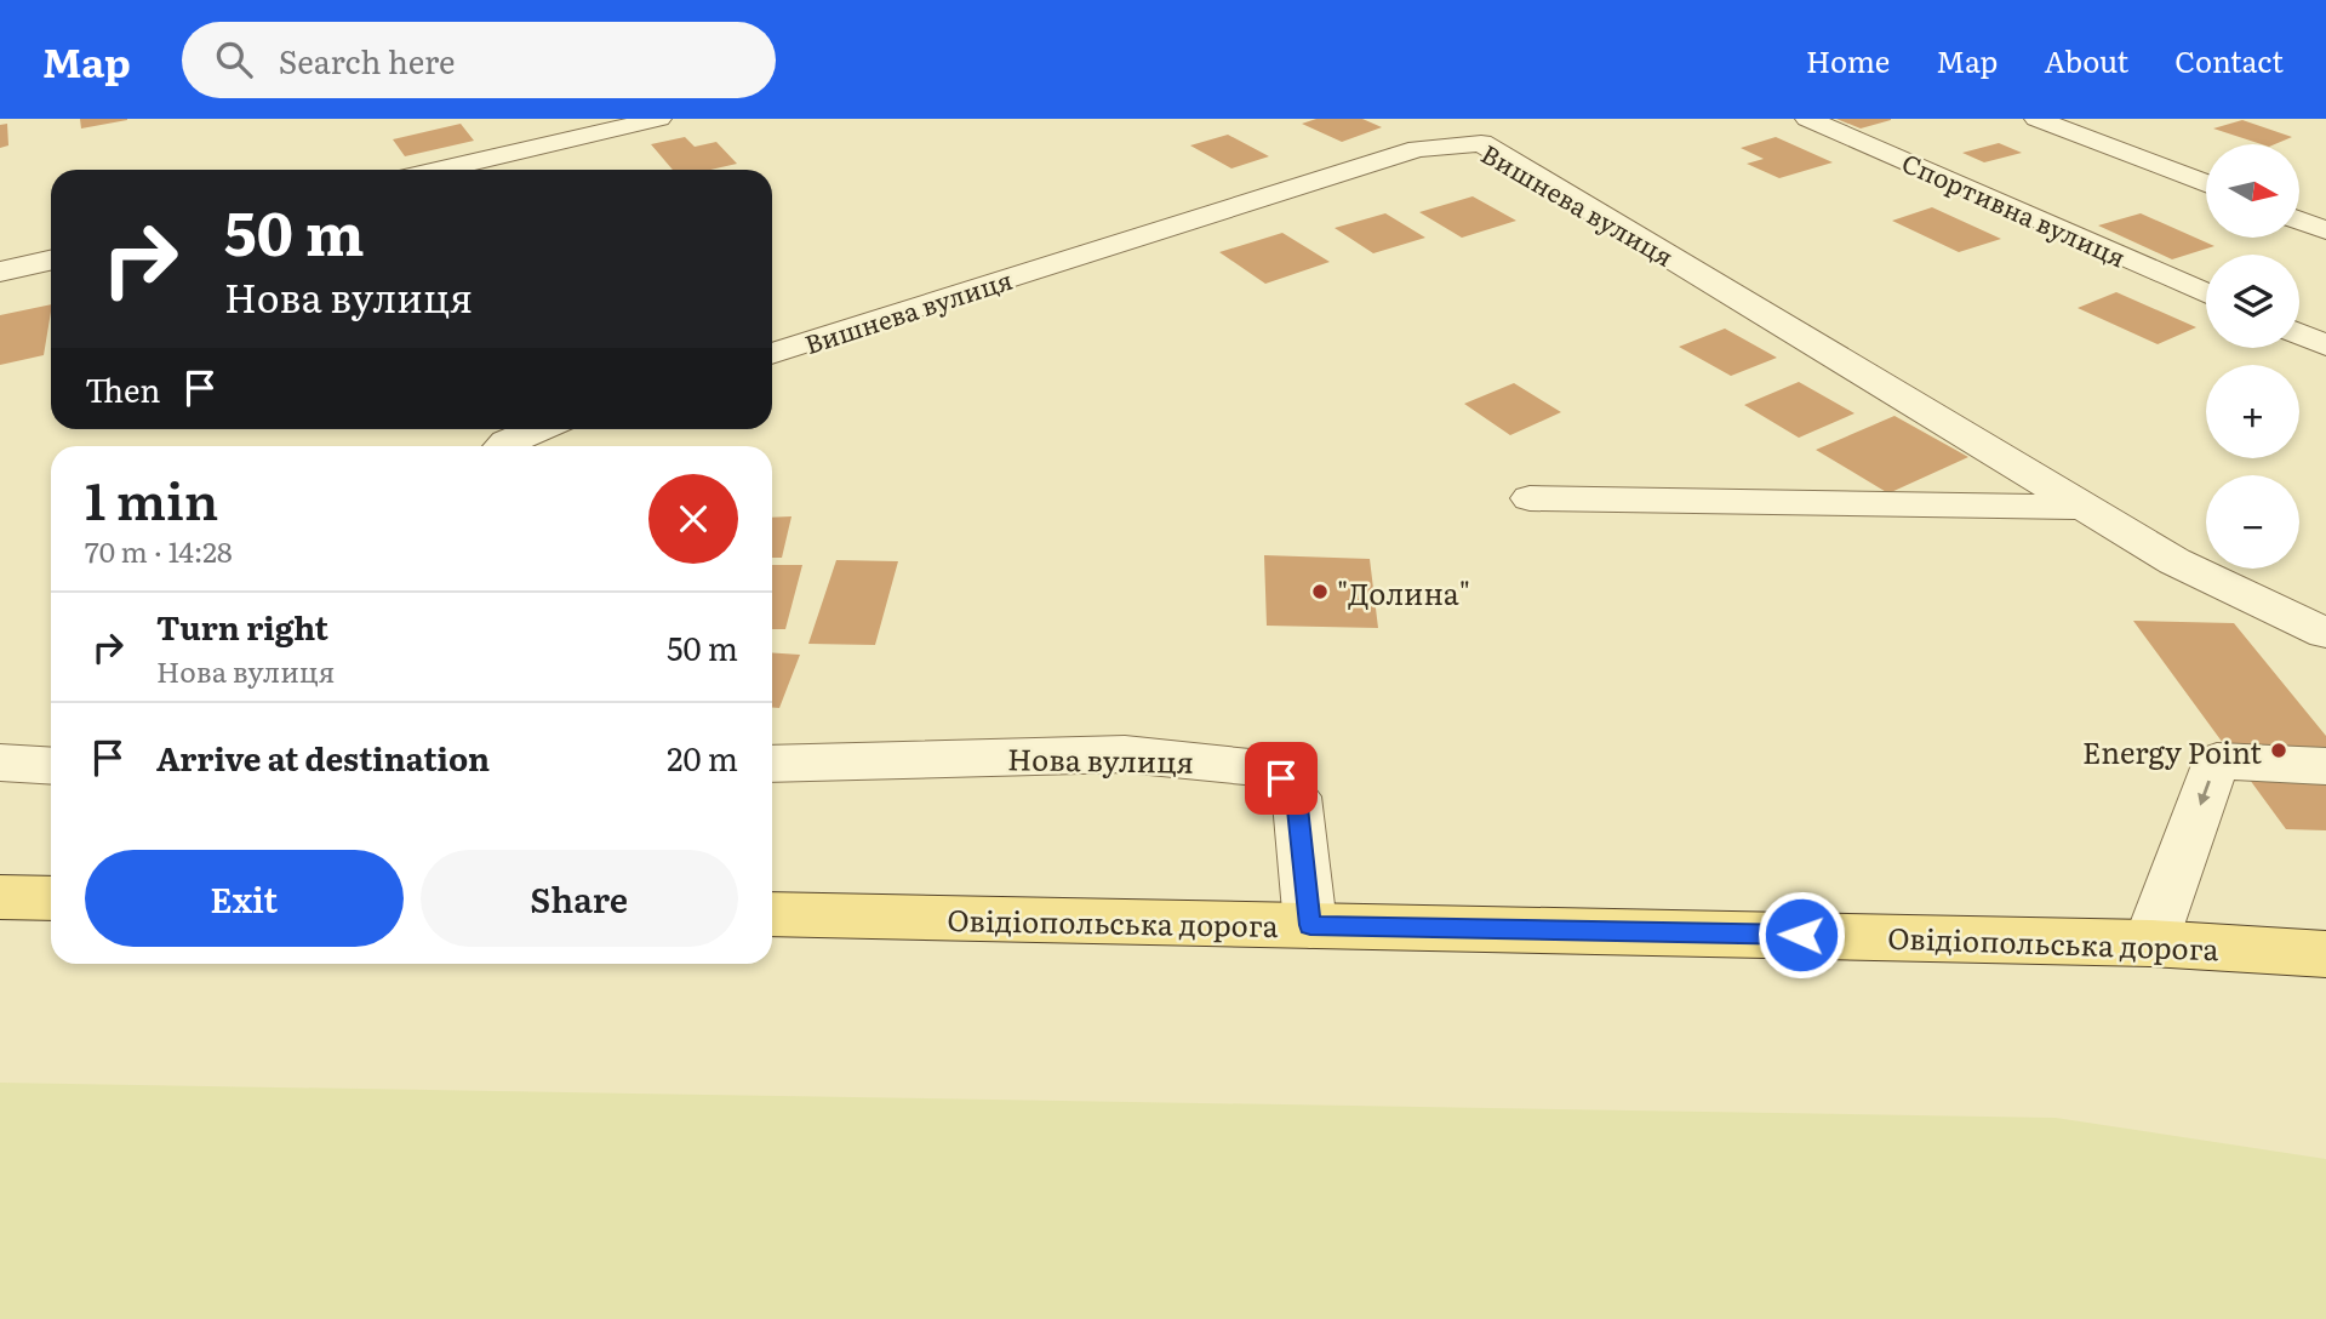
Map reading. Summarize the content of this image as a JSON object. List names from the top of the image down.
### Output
{
  "streets": {
    "main road": ["Овідіопольська дорога"],
    "street": ["Вишнева вулиця", "Спортивна вулиця", "Нова вулиця"]
  },
  "crossings": [
    ["Нова вулиця", "Овідіопольська дорога"]
  ],
  "places": ["\"Долина\"", "Energy Point"],
  "north": "right",
  "page": {
    "header": "Map",
    "search": "Search here",
    "nav": [
      "Home",
      "Map",
      "About",
      "Contact"
    ],
    "map_buttons": ["+", "−"],
    "turn": ["50 m", "Нова вулиця"],
    "then": "Then",
    "heading": ["1 min", "70 m · 14:28"],
    "list": [
      {
        "name": "Turn right",
        "note": "Нова вулиця",
        "value": "50 m"
      },
      {
        "name": "Arrive at destination",
        "value": "20 m"
      }
    ],
    "buttons": ["Exit", "Share"]
  }
}
